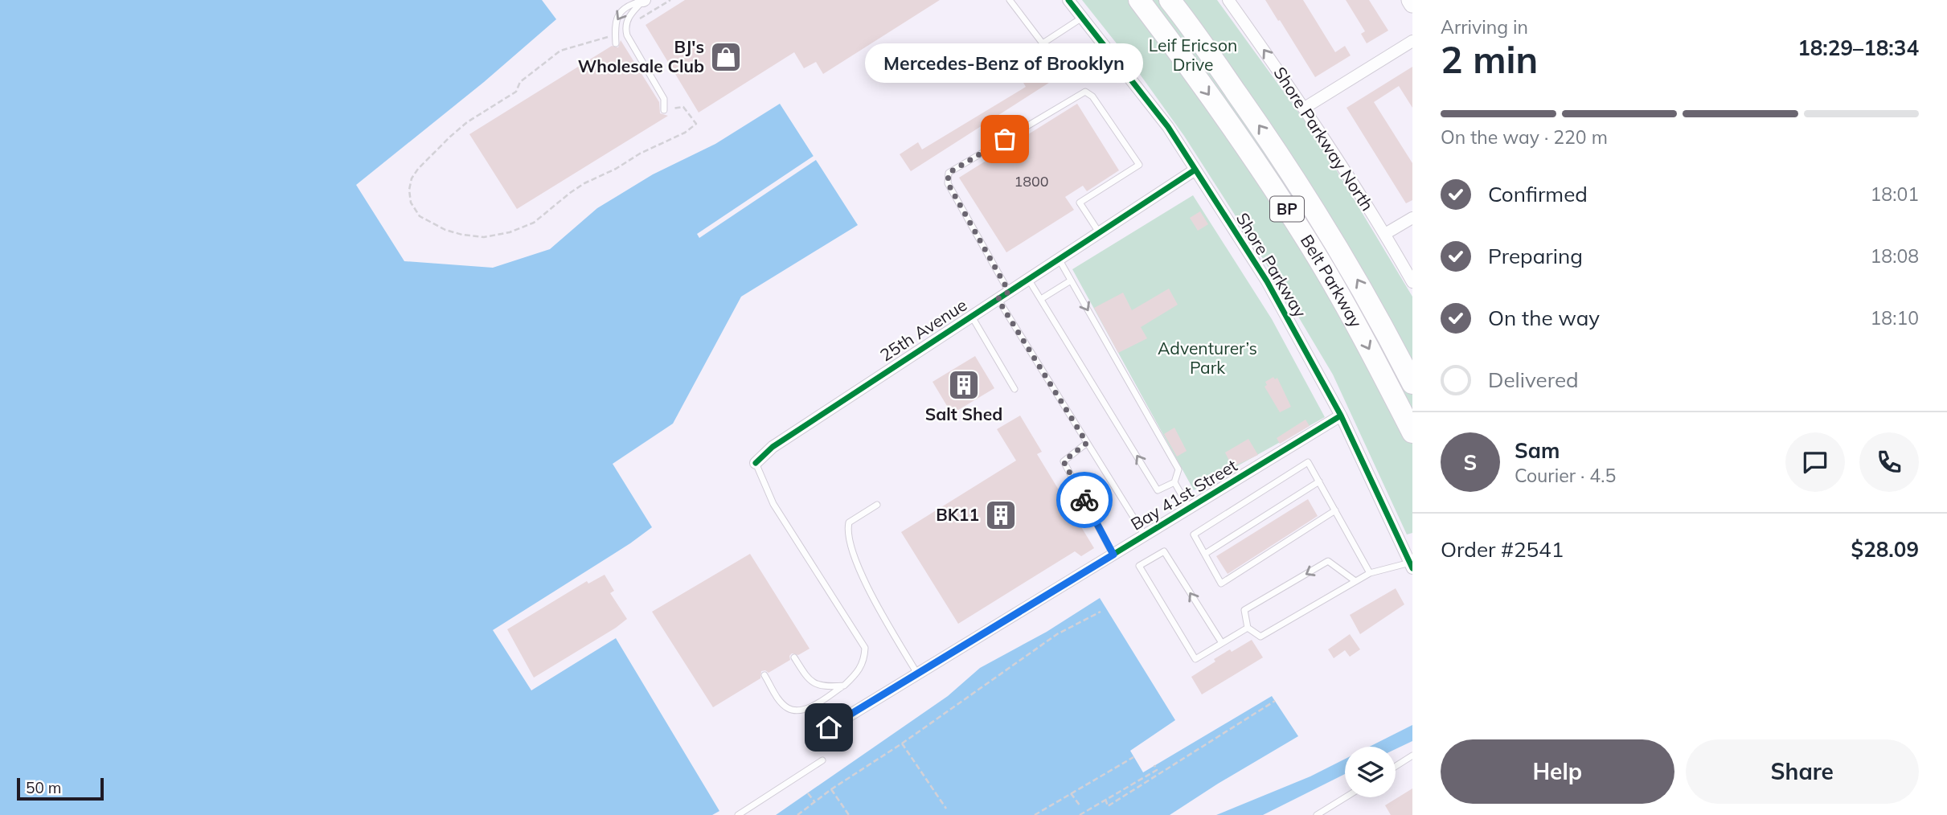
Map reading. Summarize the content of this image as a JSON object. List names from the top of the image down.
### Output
{
  "streets": {
    "highway": ["BP", "Belt Parkway"],
    "street": [
      "Shore Parkway North",
      "Shore Parkway",
      "25th Avenue",
      "Bay 41st Street"
    ]
  },
  "crossings": [
    ["Shore Parkway", "25th Avenue"],
    ["Shore Parkway", "Bay 41st Street"]
  ],
  "one_way": ["Shore Parkway North"],
  "parks": ["Leif Ericson Drive", "Adventurer’s Park"],
  "places": {
    "shop": ["BJ's Wholesale Club"],
    "other": ["Mercedes-Benz of Brooklyn"],
    "building": ["Salt Shed", "BK11"]
  },
  "house_numbers": ["1800"],
  "scale_bar": "50 m",
  "page": {
    "heading": ["2 min", "Arriving in", "18:29–18:34"],
    "panel": [
      "Sam",
      "Courier · 4.5",
      "Order #2541",
      "$28.09"
    ],
    "bubble": "Mercedes-Benz of Brooklyn",
    "bar": "On the way · 220 m",
    "list": [
      ["Confirmed", "18:01"],
      ["Preparing", "18:08"],
      ["On the way", "18:10"],
      "Delivered"
    ],
    "round": "S",
    "buttons": ["Help", "Share"],
    "scale": "50 m"
  }
}
